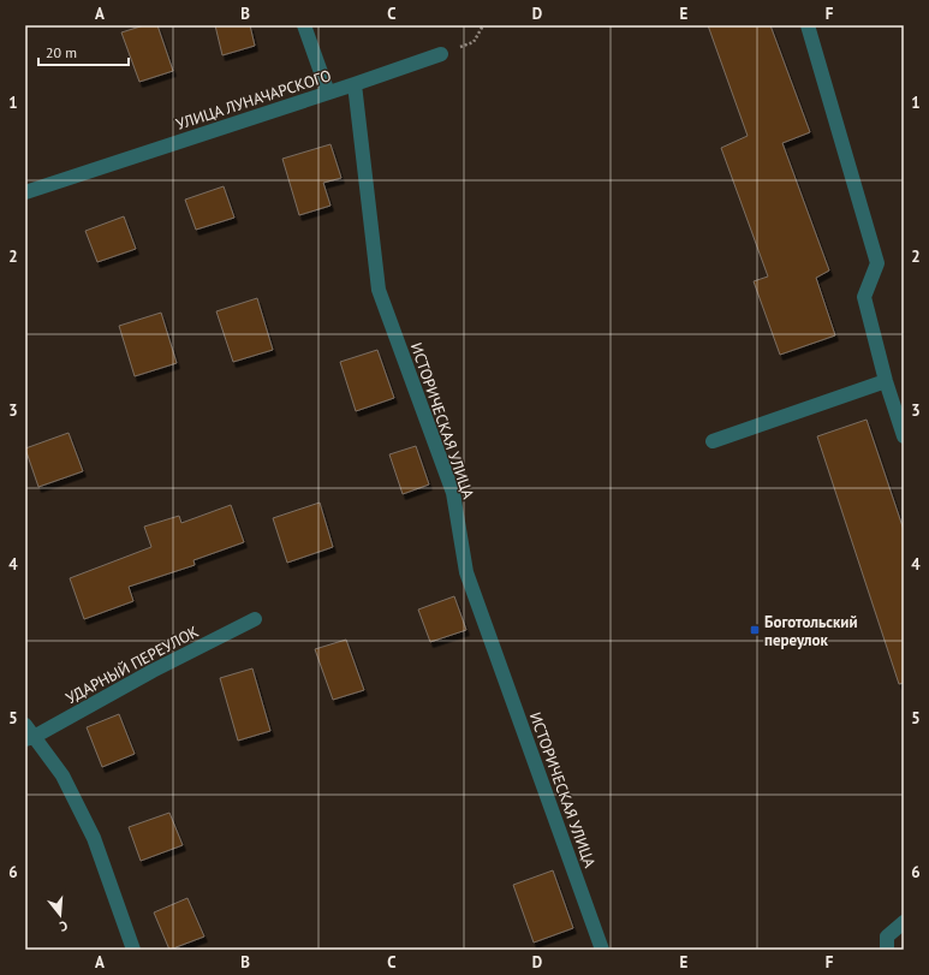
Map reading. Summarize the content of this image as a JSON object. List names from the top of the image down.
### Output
{
  "streets": {
    "street": ["УЛИЦА ЛУНАЧАРСКОГО", "ИСТОРИЧЕСКАЯ УЛИЦА", "УДАРНЫЙ ПЕРЕУЛОК"]
  },
  "crossings": [
    ["УЛИЦА ЛУНАЧАРСКОГО", "ИСТОРИЧЕСКАЯ УЛИЦА"]
  ],
  "places": {
    "transit": ["Боготольский переулок"]
  },
  "scale_bar": "20 m",
  "north": "bottom",
  "grid": {
    "columns": [
      "A",
      "B",
      "C",
      "D",
      "E",
      "F"
    ],
    "rows": [
      "1",
      "2",
      "3",
      "4",
      "5",
      "6"
    ]
  }
}
